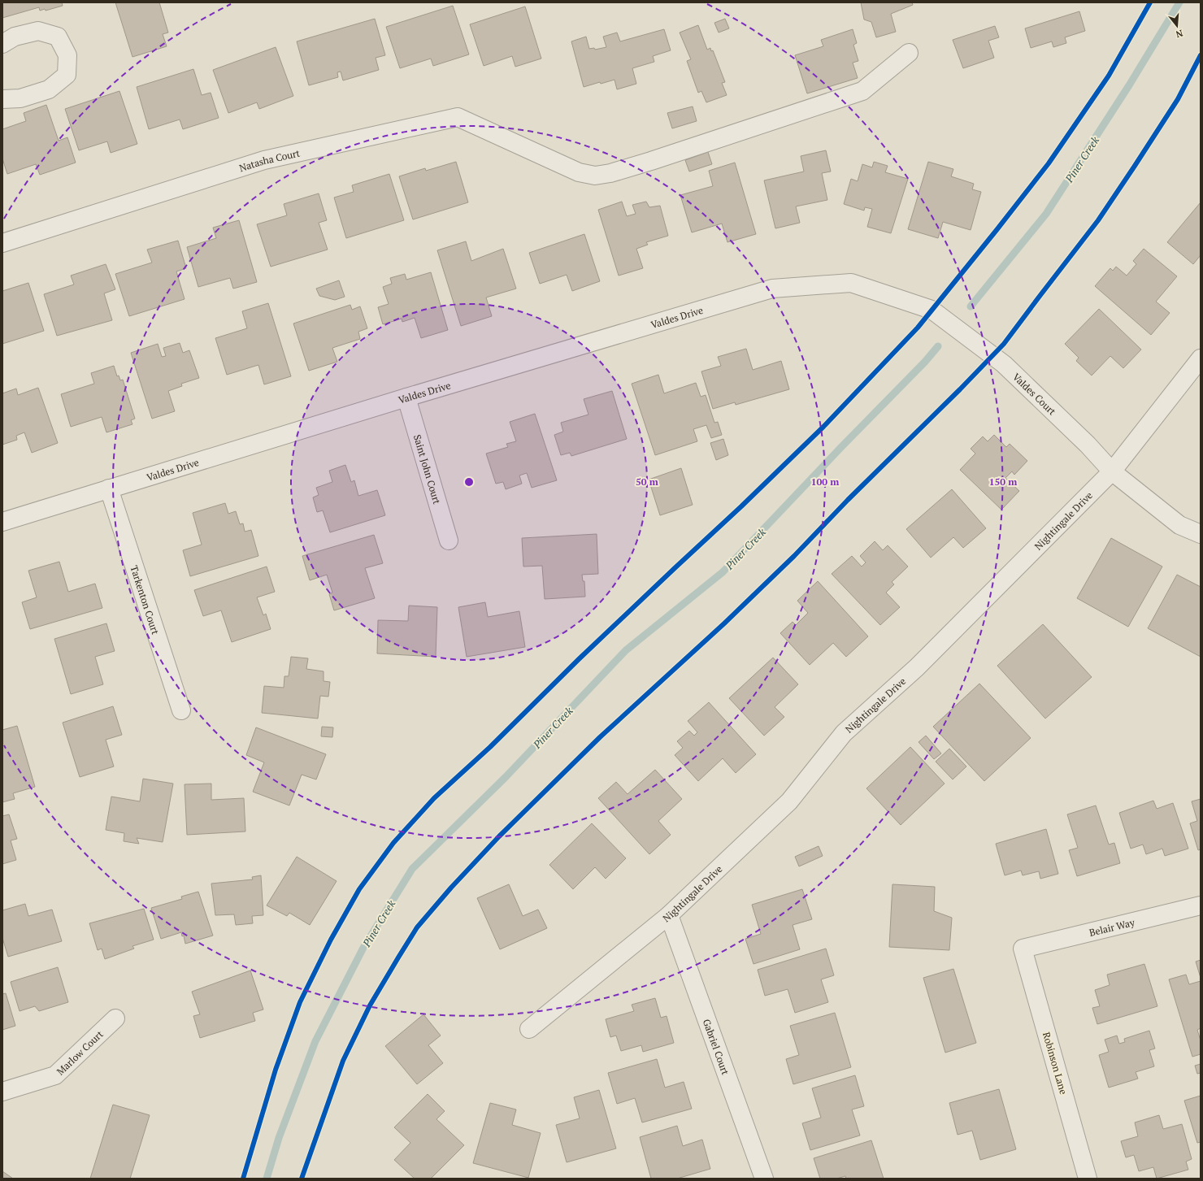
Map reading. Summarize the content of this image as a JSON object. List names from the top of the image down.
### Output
{
  "streets": {
    "street": [
      "Natasha Court",
      "Valdes Drive",
      "Valdes Court",
      "Saint John Court",
      "Nightingale Drive",
      "Tarkenton Court",
      "Belair Way",
      "Gabriel Court",
      "Marlow Court",
      "Robinson Lane"
    ]
  },
  "crossings": [
    ["Valdes Drive", "Valdes Court"],
    ["Valdes Drive", "Saint John Court"],
    ["Valdes Drive", "Tarkenton Court"],
    ["Valdes Court", "Nightingale Drive"],
    ["Nightingale Drive", "Gabriel Court"],
    ["Belair Way", "Robinson Lane"]
  ],
  "water": ["Piner Creek"],
  "north": "bottom",
  "rings": ["50 m", "100 m", "150 m"]
}
